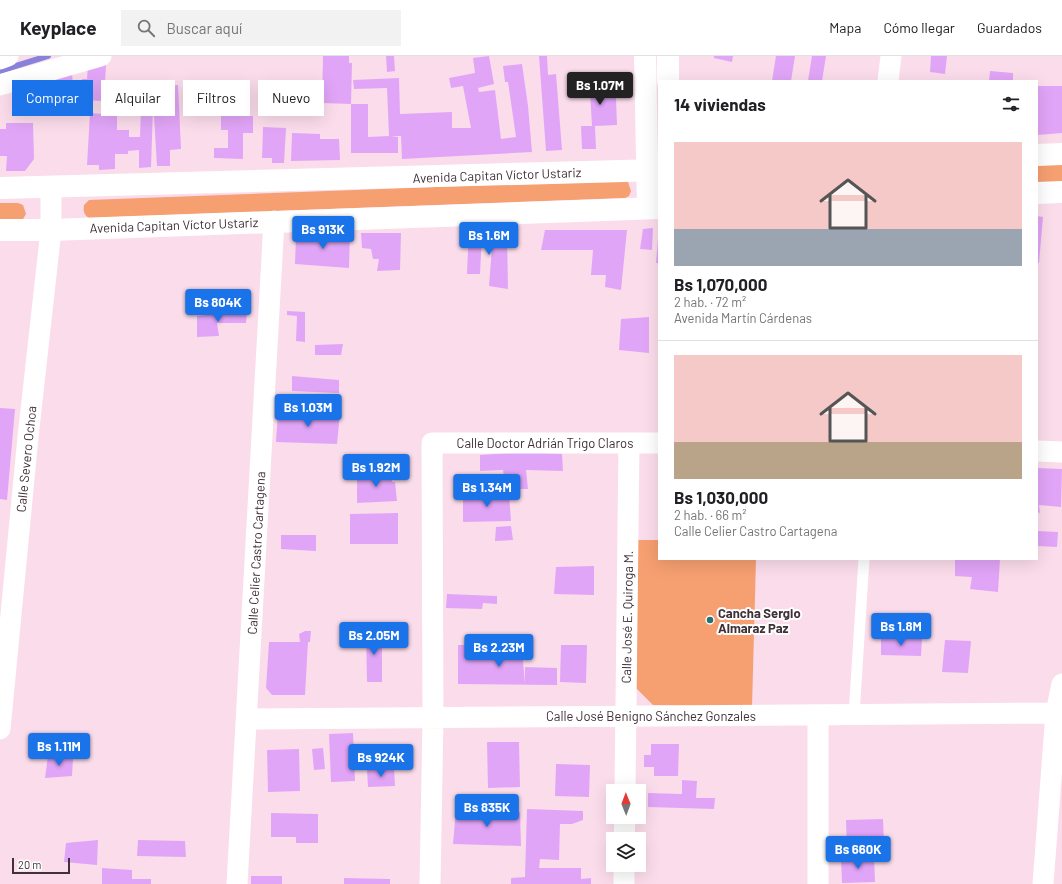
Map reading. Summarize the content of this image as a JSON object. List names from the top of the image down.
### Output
{
  "streets": {
    "main road": ["Avenida Capitan Víctor Ustariz"],
    "street": [
      "Calle Doctor Adrián Trigo Claros",
      "Calle Severo Ochoa",
      "Calle Celier Castro Cartagena",
      "Calle José E. Quiroga M.",
      "Calle José Benigno Sánchez Gonzales"
    ]
  },
  "crossings": [
    ["Avenida Capitan Víctor Ustariz", "Calle Severo Ochoa"],
    ["Avenida Capitan Víctor Ustariz", "Calle Celier Castro Cartagena"],
    ["Calle Doctor Adrián Trigo Claros", "Calle José E. Quiroga M."],
    ["Calle Doctor Adrián Trigo Claros", "Calle José Benigno Sánchez Gonzales"],
    ["Calle Celier Castro Cartagena", "Calle José Benigno Sánchez Gonzales"],
    ["Calle José E. Quiroga M.", "Calle José Benigno Sánchez Gonzales"]
  ],
  "places": ["Cancha Sergio Almaraz Paz"],
  "scale_bar": "20 m",
  "north": "top",
  "page": {
    "header": "Keyplace",
    "search": "Buscar aquí",
    "nav": ["Mapa", "Cómo llegar", "Guardados"],
    "price": [
      "Bs 1.07M",
      "Bs 913K",
      "Bs 1.6M",
      "Bs 804K",
      "Bs 1.03M",
      "Bs 1.92M",
      "Bs 1.34M",
      "Bs 1.8M",
      "Bs 2.05M",
      "Bs 2.23M",
      "Bs 1.11M",
      "Bs 924K",
      "Bs 835K",
      "Bs 660K"
    ],
    "chip": [
      "Comprar",
      "Alquilar",
      "Filtros",
      "Nuevo"
    ],
    "heading": "14 viviendas",
    "list": [
      {
        "name": "Bs 1,070,000",
        "note": "2 hab. · 72 m² · Avenida Martín Cárdenas"
      },
      {
        "name": "Bs 1,030,000",
        "note": "2 hab. · 66 m² · Calle Celier Castro Cartagena"
      }
    ],
    "scale": "20 m"
  }
}
